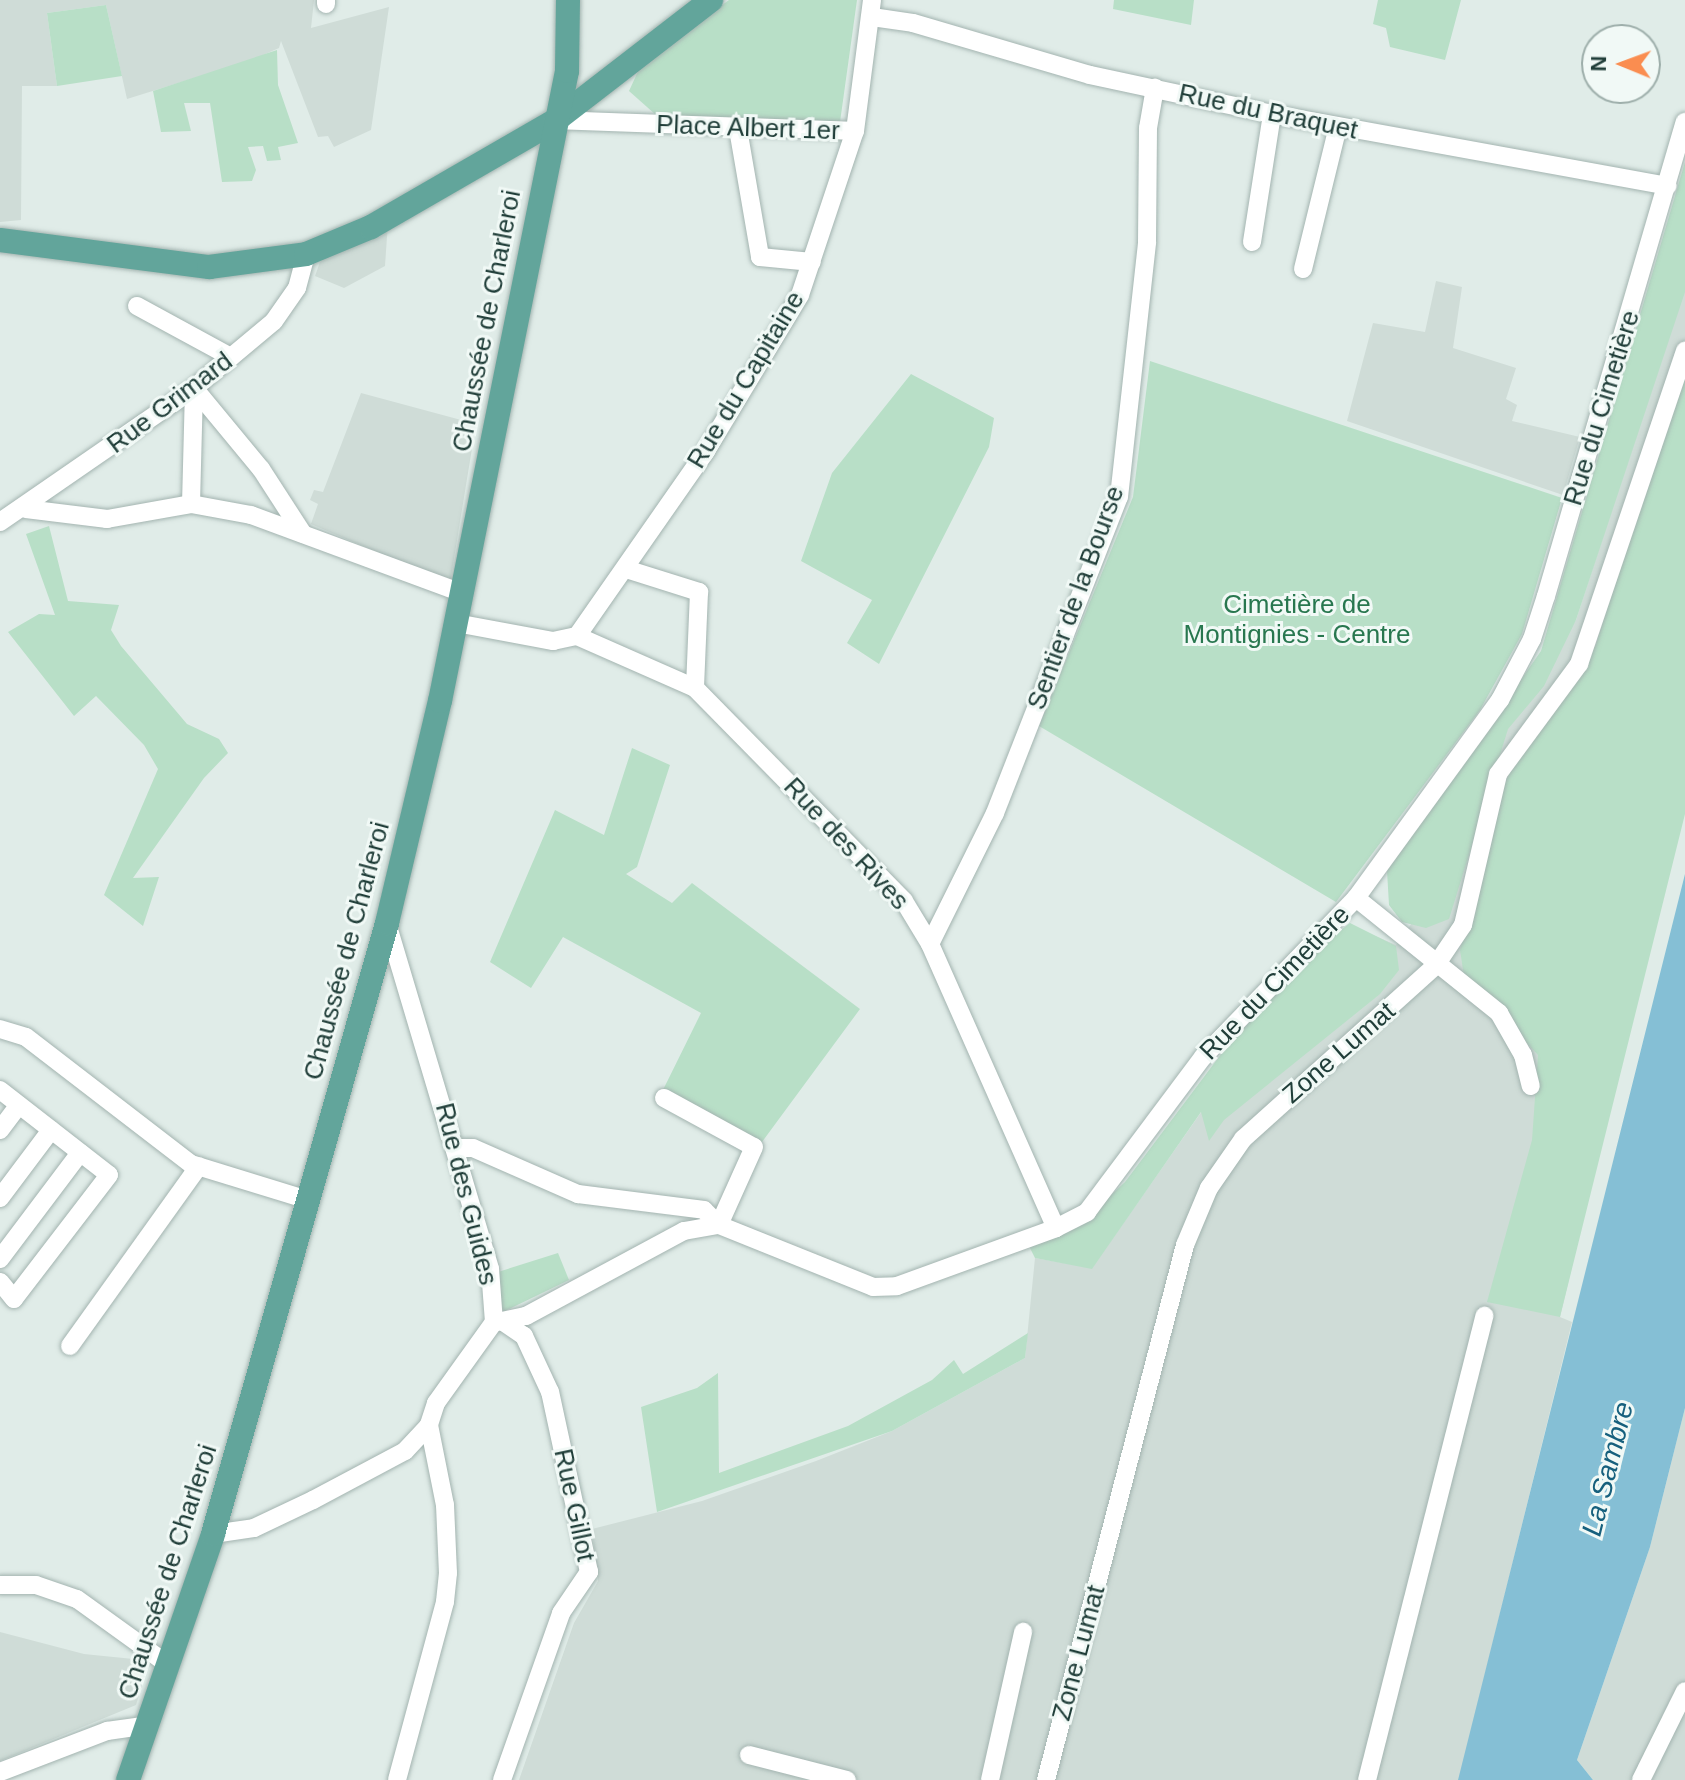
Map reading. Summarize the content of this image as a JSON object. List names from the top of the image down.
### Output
{
  "streets": {
    "main road": ["Chaussée de Charleroi"],
    "street": [
      "Rue du Braquet",
      "Place Albert 1er",
      "Rue du Capitaine",
      "Rue Grimard",
      "Rue du Cimetière",
      "Sentier de la Bourse",
      "Rue des Rives",
      "Zone Lumat",
      "Rue des Guides",
      "Rue Gillot"
    ]
  },
  "crossings": [
    ["Rue du Braquet", "Place Albert 1er"],
    ["Rue du Braquet", "Rue du Cimetière"],
    ["Rue du Braquet", "Sentier de la Bourse"],
    ["Place Albert 1er", "Chaussée de Charleroi"],
    ["Place Albert 1er", "Rue du Capitaine"],
    ["Chaussée de Charleroi", "Rue des Guides"],
    ["Rue du Capitaine", "Rue des Rives"],
    ["Rue du Cimetière", "Rue des Rives"],
    ["Rue du Cimetière", "Rue des Guides"],
    ["Sentier de la Bourse", "Rue des Rives"],
    ["Rue des Guides", "Rue Gillot"]
  ],
  "water": ["La Sambre"],
  "parks": ["Cimetière de Montignies - Centre"],
  "north": "left"
}
